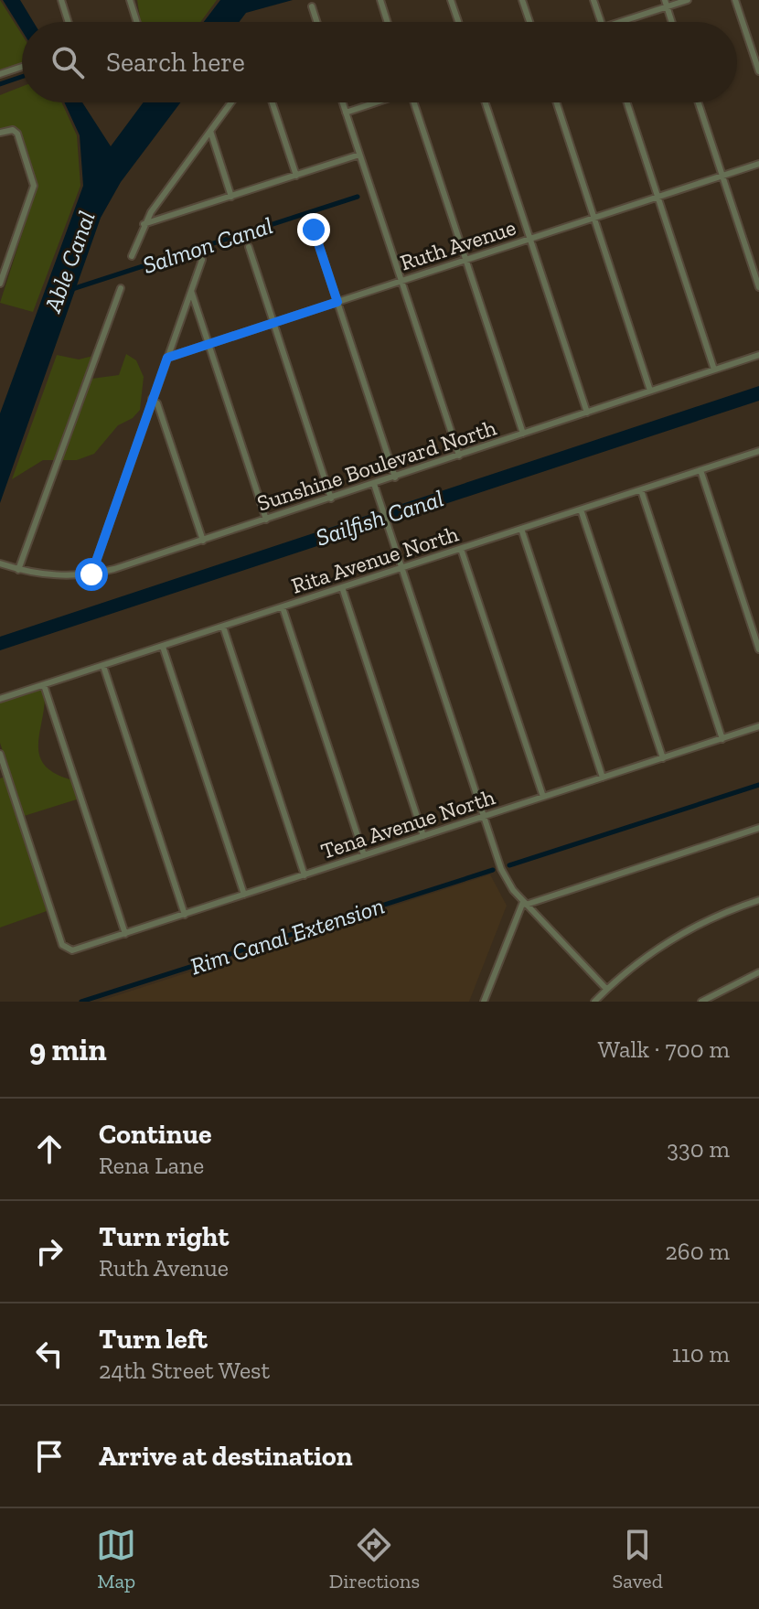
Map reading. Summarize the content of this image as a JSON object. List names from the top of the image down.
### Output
{
  "streets": {
    "street": [
      "Ruth Avenue",
      "Sunshine Boulevard North",
      "Rita Avenue North",
      "Tena Avenue North"
    ]
  },
  "water": [
    "Salmon Canal",
    "Able Canal",
    "Sailfish Canal",
    "Rim Canal Extension"
  ],
  "page": {
    "search": "Search here",
    "heading": ["9 min", "Walk · 700 m"],
    "list": [
      ["Continue", "Rena Lane", "330 m"],
      ["Turn right", "Ruth Avenue", "260 m"],
      ["Turn left", "24th Street West", "110 m"],
      "Arrive at destination"
    ],
    "nav": ["Map", "Directions", "Saved"]
  }
}
